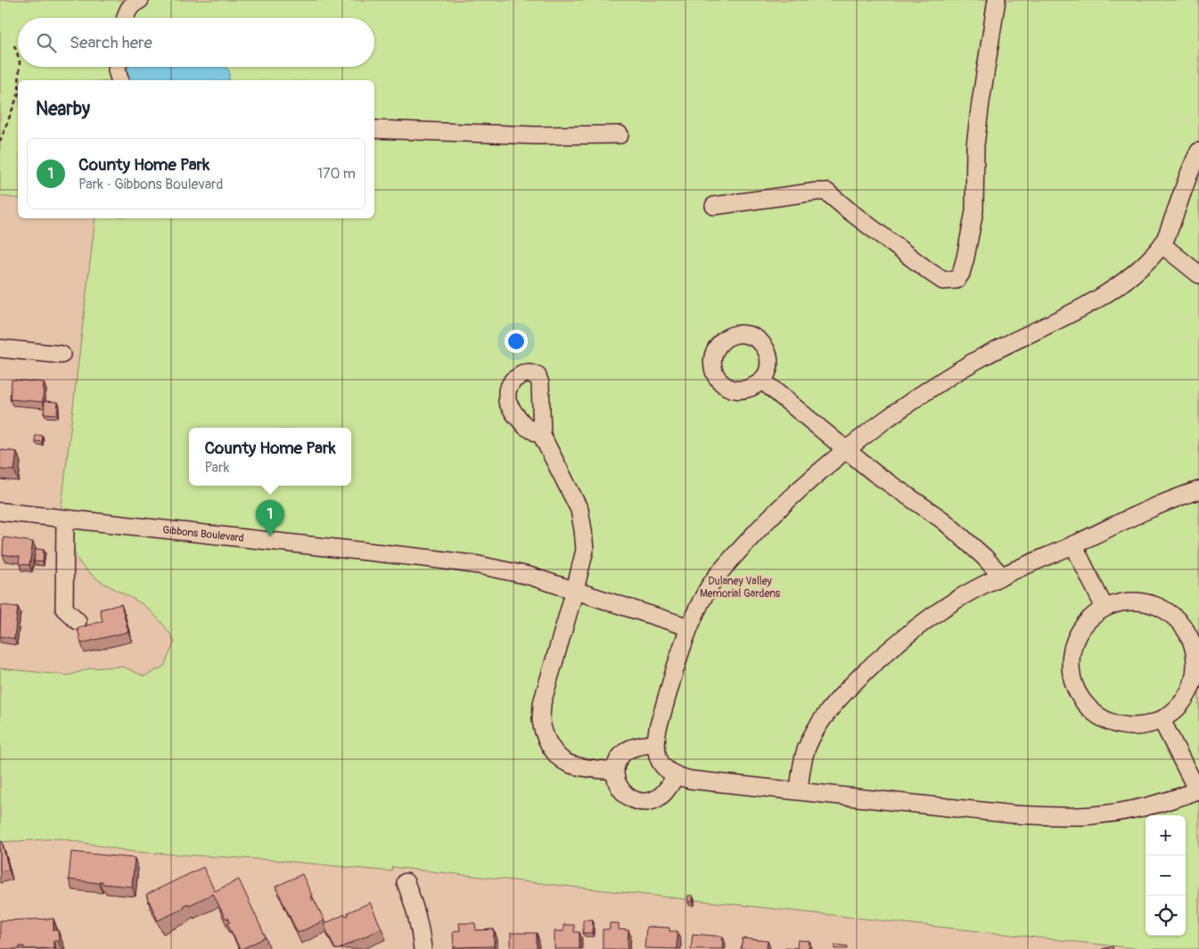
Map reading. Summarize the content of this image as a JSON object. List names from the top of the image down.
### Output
{
  "streets": {
    "street": ["Gibbons Boulevard"]
  },
  "parks": ["Dulaney Valley Memorial Gardens"],
  "page": {
    "search": "Search here",
    "heading": "Nearby",
    "list": [
      {
        "mark": "1",
        "name": "County Home Park",
        "note": "Park · Gibbons Boulevard",
        "value": "170 m"
      }
    ],
    "popup": ["County Home Park", "Park"],
    "pins": "1",
    "map_buttons": ["+", "−"]
  }
}
